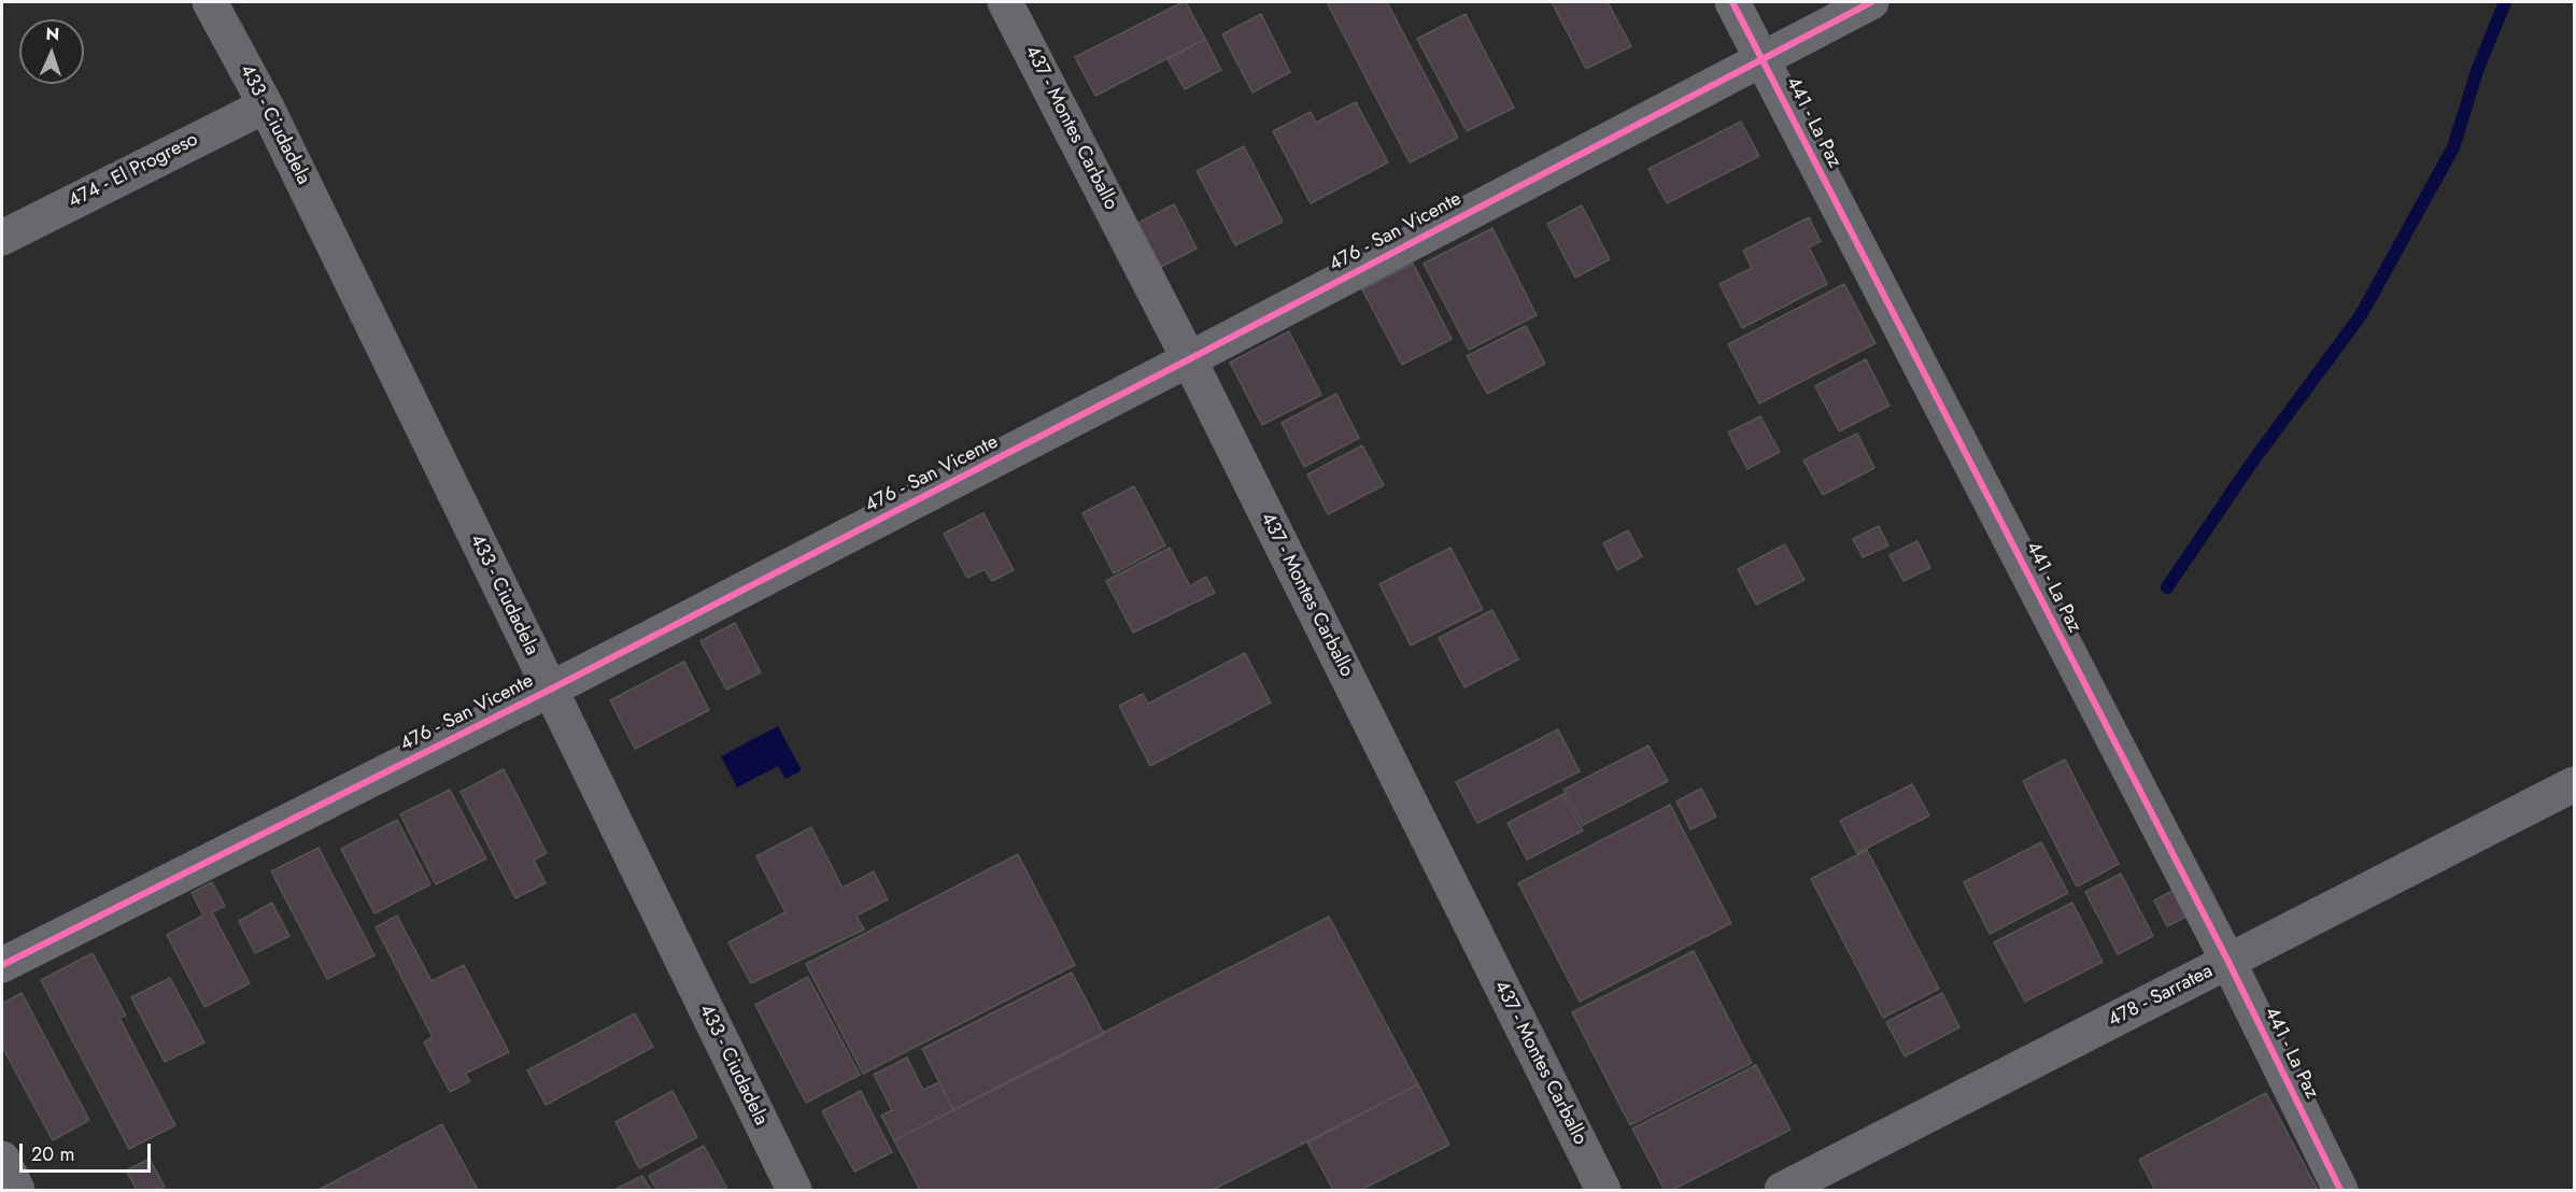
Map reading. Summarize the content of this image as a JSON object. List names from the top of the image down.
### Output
{
  "streets": {
    "street": [
      "441 - La Paz",
      "433 - Ciudadela",
      "437 - Montes Carballo",
      "474 - El Progreso",
      "476 - San Vicente",
      "478 - Sarratea"
    ]
  },
  "crossings": [
    ["441 - La Paz", "476 - San Vicente"],
    ["441 - La Paz", "478 - Sarratea"],
    ["433 - Ciudadela", "474 - El Progreso"],
    ["433 - Ciudadela", "476 - San Vicente"],
    ["437 - Montes Carballo", "476 - San Vicente"]
  ],
  "scale_bar": "20 m",
  "north": "top"
}
